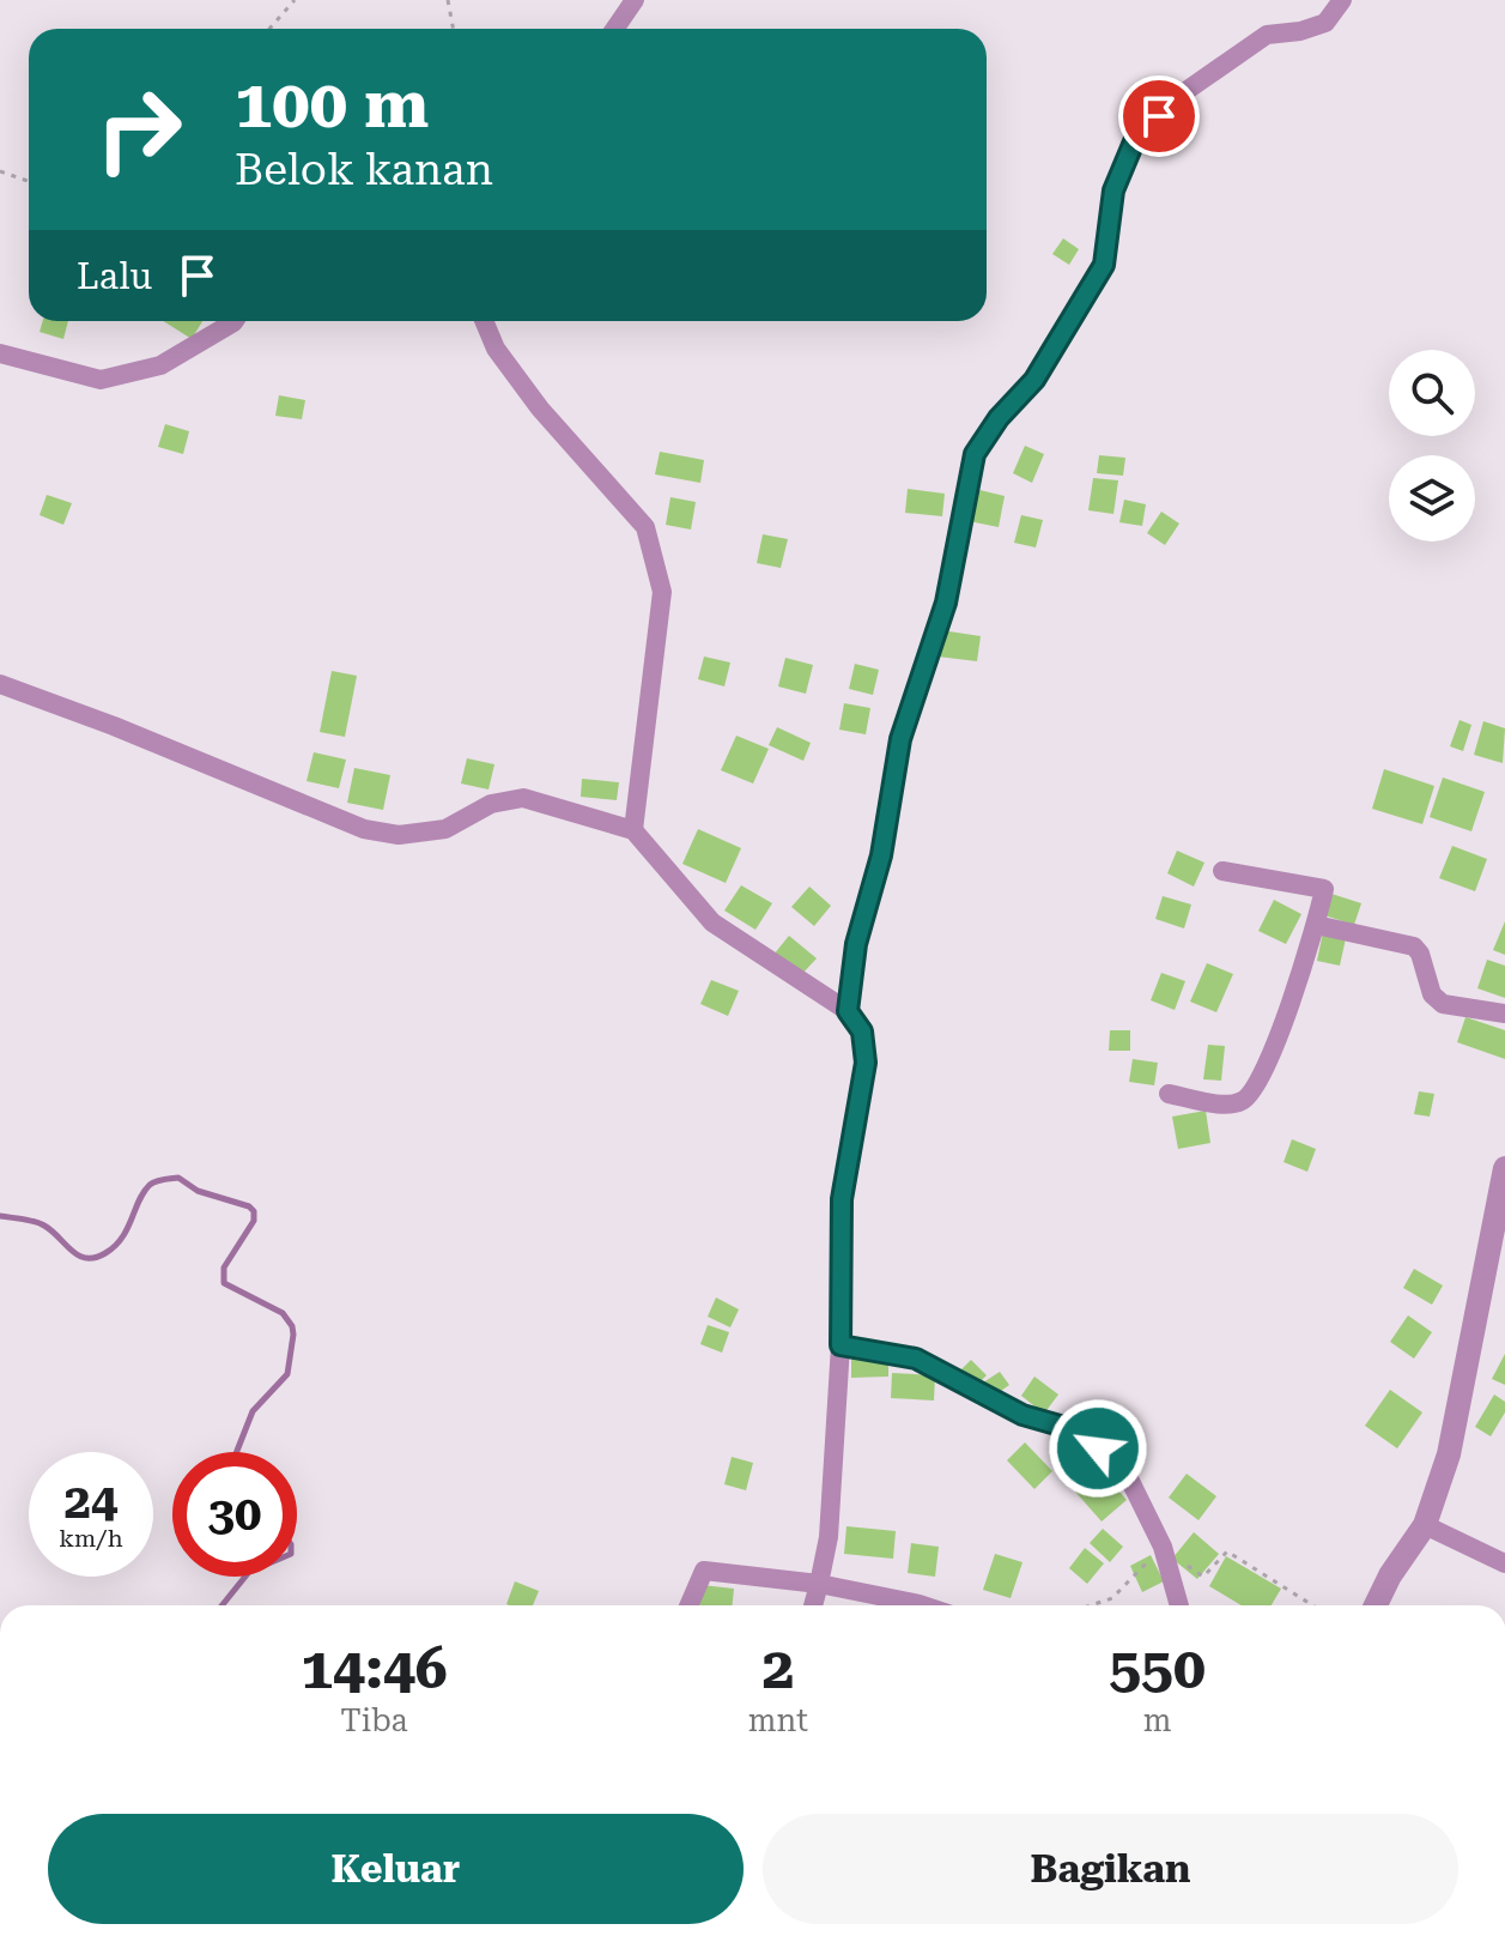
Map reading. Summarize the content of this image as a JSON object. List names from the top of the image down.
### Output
{
  "page": {
    "turn": ["100 m", "Belok kanan"],
    "then": "Lalu",
    "speed": "24 km/h",
    "limit": "30",
    "eta": [
      "14:46",
      "Tiba",
      "2",
      "mnt",
      "550",
      "m"
    ],
    "buttons": ["Keluar", "Bagikan"]
  }
}
